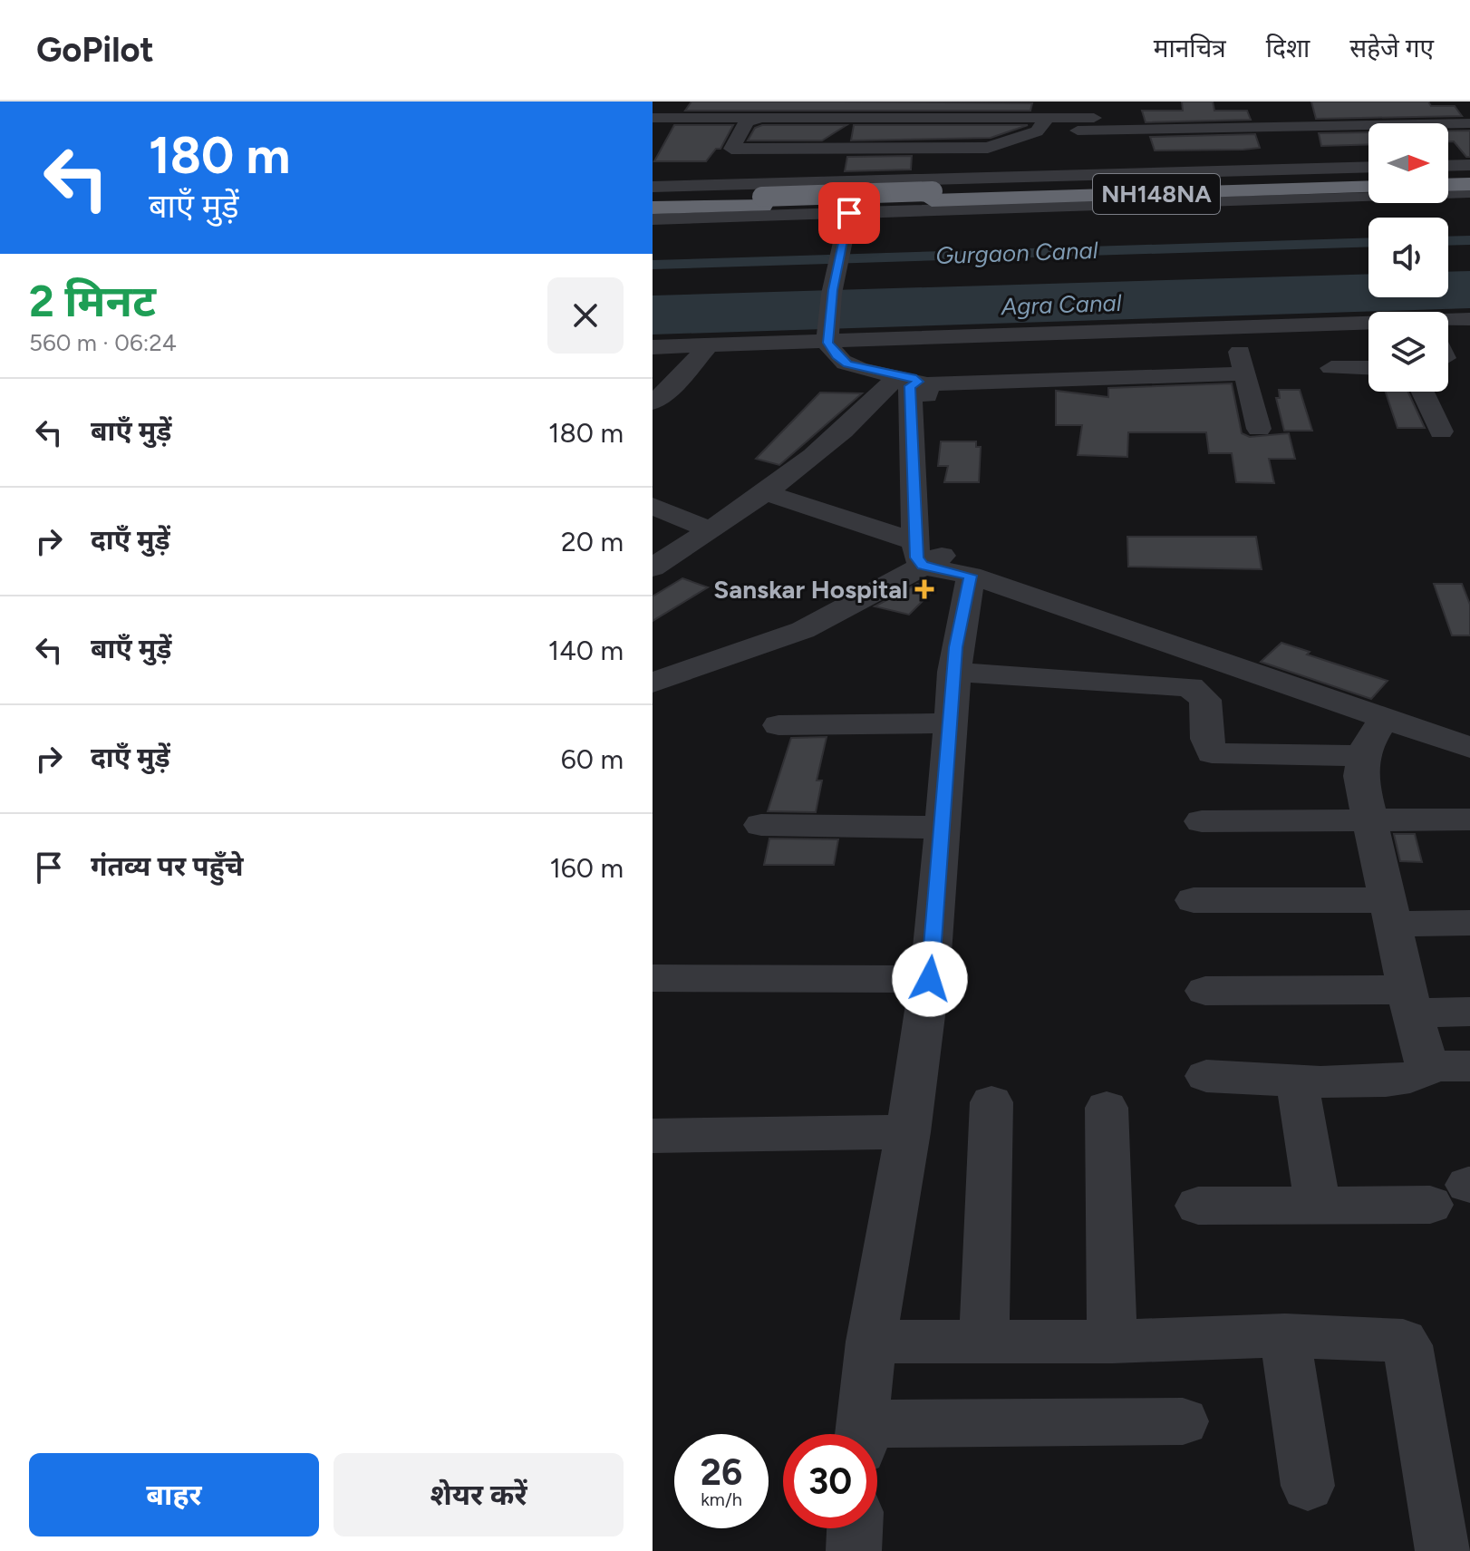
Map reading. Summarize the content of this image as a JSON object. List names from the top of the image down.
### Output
{
  "streets": {
    "highway": ["NH148NA"]
  },
  "water": ["Gurgaon Canal", "Agra Canal"],
  "places": {
    "health": ["Sanskar Hospital"]
  },
  "north": "right",
  "page": {
    "header": "GoPilot",
    "nav": ["मानचित्र", "दिशा", "सहेजे गए"],
    "turn": ["180 m", "बाएँ मुड़ें"],
    "heading": ["2 मिनट", "560 m · 06:24"],
    "list": [
      {
        "name": "बाएँ मुड़ें",
        "value": "180 m"
      },
      {
        "name": "दाएँ मुड़ें",
        "value": "20 m"
      },
      {
        "name": "बाएँ मुड़ें",
        "value": "140 m"
      },
      {
        "name": "दाएँ मुड़ें",
        "value": "60 m"
      },
      {
        "name": "गंतव्य पर पहुँचे",
        "value": "160 m"
      }
    ],
    "speed": "26 km/h",
    "limit": "30",
    "buttons": ["बाहर", "शेयर करें"]
  }
}
